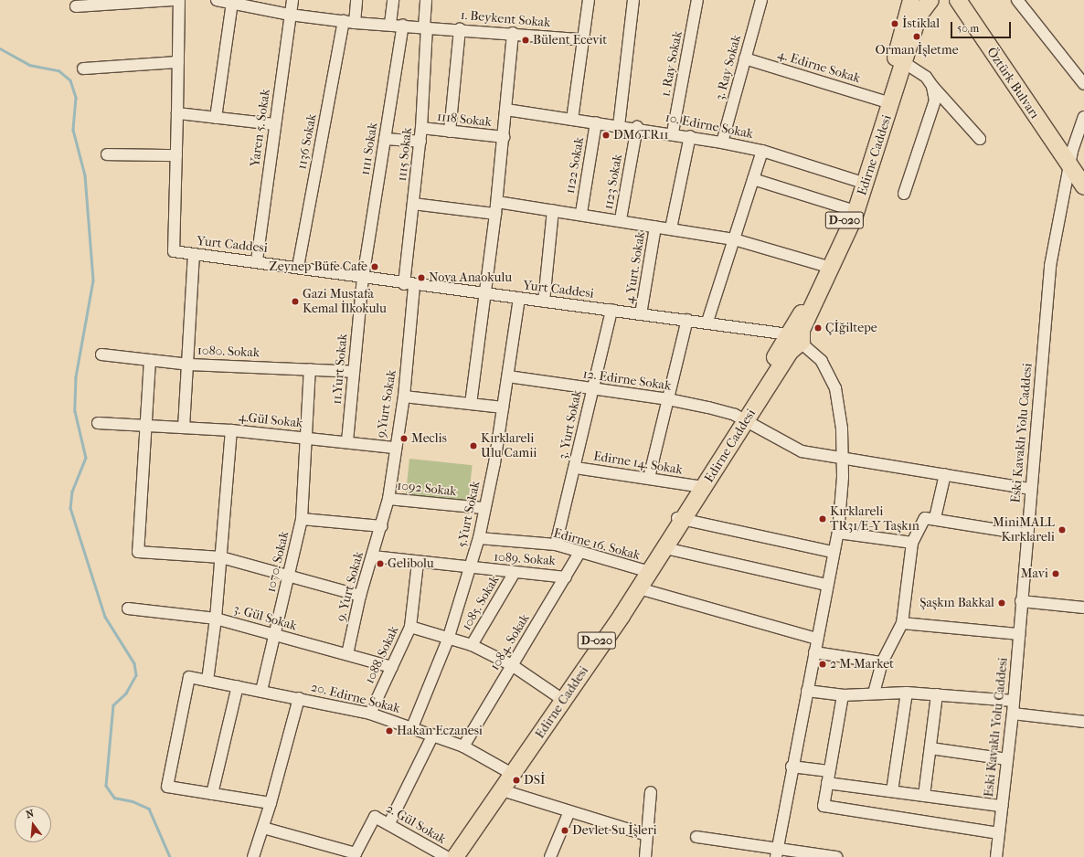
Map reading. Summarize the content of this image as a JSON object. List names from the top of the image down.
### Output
{
  "streets": {
    "highway": ["Öztürk Bulvarı", "Edirne Caddesi", "D-020"],
    "street": [
      "1. Beykent Sokak",
      "1. Ray Sokak",
      "4. Edirne Sokak",
      "3. Ray Sokak",
      "1118 Sokak",
      "10. Edirne Sokak",
      "Yaren 5. Sokak",
      "1136 Sokak",
      "1111 Sokak",
      "1115 Sokak",
      "1122 Sokak",
      "1123 Sokak",
      "Yurt Caddesi",
      "4 Yurt. Sokak",
      "1080. Sokak",
      "11.Yurt Sokak",
      "12. Edirne Sokak",
      "9.Yurt Sokak",
      "4.Gül Sokak",
      "3. Yurt Sokak",
      "Eski Kavaklı Yolu Caddesi",
      "Edirne 14. Sokak",
      "1092 Sokak",
      "5.Yurt Sokak",
      "Edirne 16. Sokak",
      "1089. Sokak",
      "1070. Sokak",
      "9. Yurt Sokak",
      "1085. Sokak",
      "3. Gül Sokak",
      "1084. Sokak",
      "1088. Sokak",
      "20. Edirne Sokak",
      "2. Gül Sokak"
    ]
  },
  "crossings": [
    ["1. Beykent Sokak", "Yaren 5. Sokak"],
    ["1. Beykent Sokak", "1136 Sokak"],
    ["1. Beykent Sokak", "1111 Sokak"],
    ["1. Beykent Sokak", "1115 Sokak"],
    ["1. Ray Sokak", "10. Edirne Sokak"],
    ["4. Edirne Sokak", "3. Ray Sokak"],
    ["4. Edirne Sokak", "Edirne Caddesi"],
    ["3. Ray Sokak", "10. Edirne Sokak"],
    ["Öztürk Bulvarı", "Eski Kavaklı Yolu Caddesi"],
    ["1118 Sokak", "1115 Sokak"],
    ["10. Edirne Sokak", "Edirne Caddesi"],
    ["10. Edirne Sokak", "1122 Sokak"],
    ["10. Edirne Sokak", "1123 Sokak"],
    ["Yaren 5. Sokak", "Yurt Caddesi"],
    ["1136 Sokak", "Yurt Caddesi"],
    ["1111 Sokak", "Yurt Caddesi"],
    ["1111 Sokak", "11.Yurt Sokak"],
    ["1115 Sokak", "Yurt Caddesi"],
    ["1115 Sokak", "9.Yurt Sokak"],
    ["Edirne Caddesi", "Yurt Caddesi"],
    ["Edirne Caddesi", "12. Edirne Sokak"],
    ["Edirne Caddesi", "Edirne 14. Sokak"],
    ["Edirne Caddesi", "Edirne 16. Sokak"],
    ["Edirne Caddesi", "20. Edirne Sokak"],
    ["Edirne Caddesi", "2. Gül Sokak"],
    ["Yurt Caddesi", "4 Yurt. Sokak"],
    ["Yurt Caddesi", "11.Yurt Sokak"],
    ["Yurt Caddesi", "9.Yurt Sokak"],
    ["Yurt Caddesi", "3. Yurt Sokak"],
    ["Yurt Caddesi", "5.Yurt Sokak"],
    ["1080. Sokak", "11.Yurt Sokak"],
    ["1080. Sokak", "1070. Sokak"],
    ["11.Yurt Sokak", "4.Gül Sokak"],
    ["12. Edirne Sokak", "3. Yurt Sokak"],
    ["12. Edirne Sokak", "Eski Kavaklı Yolu Caddesi"],
    ["12. Edirne Sokak", "5.Yurt Sokak"],
    ["9.Yurt Sokak", "4.Gül Sokak"],
    ["9.Yurt Sokak", "1092 Sokak"],
    ["9.Yurt Sokak", "9. Yurt Sokak"],
    ["4.Gül Sokak", "1070. Sokak"],
    ["3. Yurt Sokak", "Edirne 14. Sokak"],
    ["3. Yurt Sokak", "Edirne 16. Sokak"],
    ["1092 Sokak", "5.Yurt Sokak"],
    ["5.Yurt Sokak", "Edirne 16. Sokak"],
    ["5.Yurt Sokak", "1089. Sokak"],
    ["5.Yurt Sokak", "20. Edirne Sokak"],
    ["Edirne 16. Sokak", "1084. Sokak"],
    ["1089. Sokak", "9. Yurt Sokak"],
    ["1089. Sokak", "1085. Sokak"],
    ["1089. Sokak", "1084. Sokak"],
    ["1089. Sokak", "1088. Sokak"],
    ["1070. Sokak", "3. Gül Sokak"],
    ["1070. Sokak", "20. Edirne Sokak"],
    ["9. Yurt Sokak", "3. Gül Sokak"],
    ["3. Gül Sokak", "1088. Sokak"],
    ["1084. Sokak", "20. Edirne Sokak"],
    ["1088. Sokak", "20. Edirne Sokak"]
  ],
  "places": [
    "İstiklal",
    "Orman İşletme",
    "Bülent Ecevit",
    "DM6TR11",
    "Zeynep Büfe Cafe",
    "Nova Anaokulu",
    "Gazi Mustafa Kemal İlkokulu",
    "Çİğiltepe",
    "Meclis",
    "Kırklareli Ulu Camii",
    "Kırklareli TR31/E-Y Taşkın",
    "MiniMALL Kırklareli",
    "Gelibolu",
    "Mavi",
    "Şaşkın Bakkal",
    "2 M Market",
    "Hakan Eczanesi",
    "DSİ",
    "Devlet Su İşleri"
  ],
  "scale_bar": "50 m",
  "north": "top"
}
